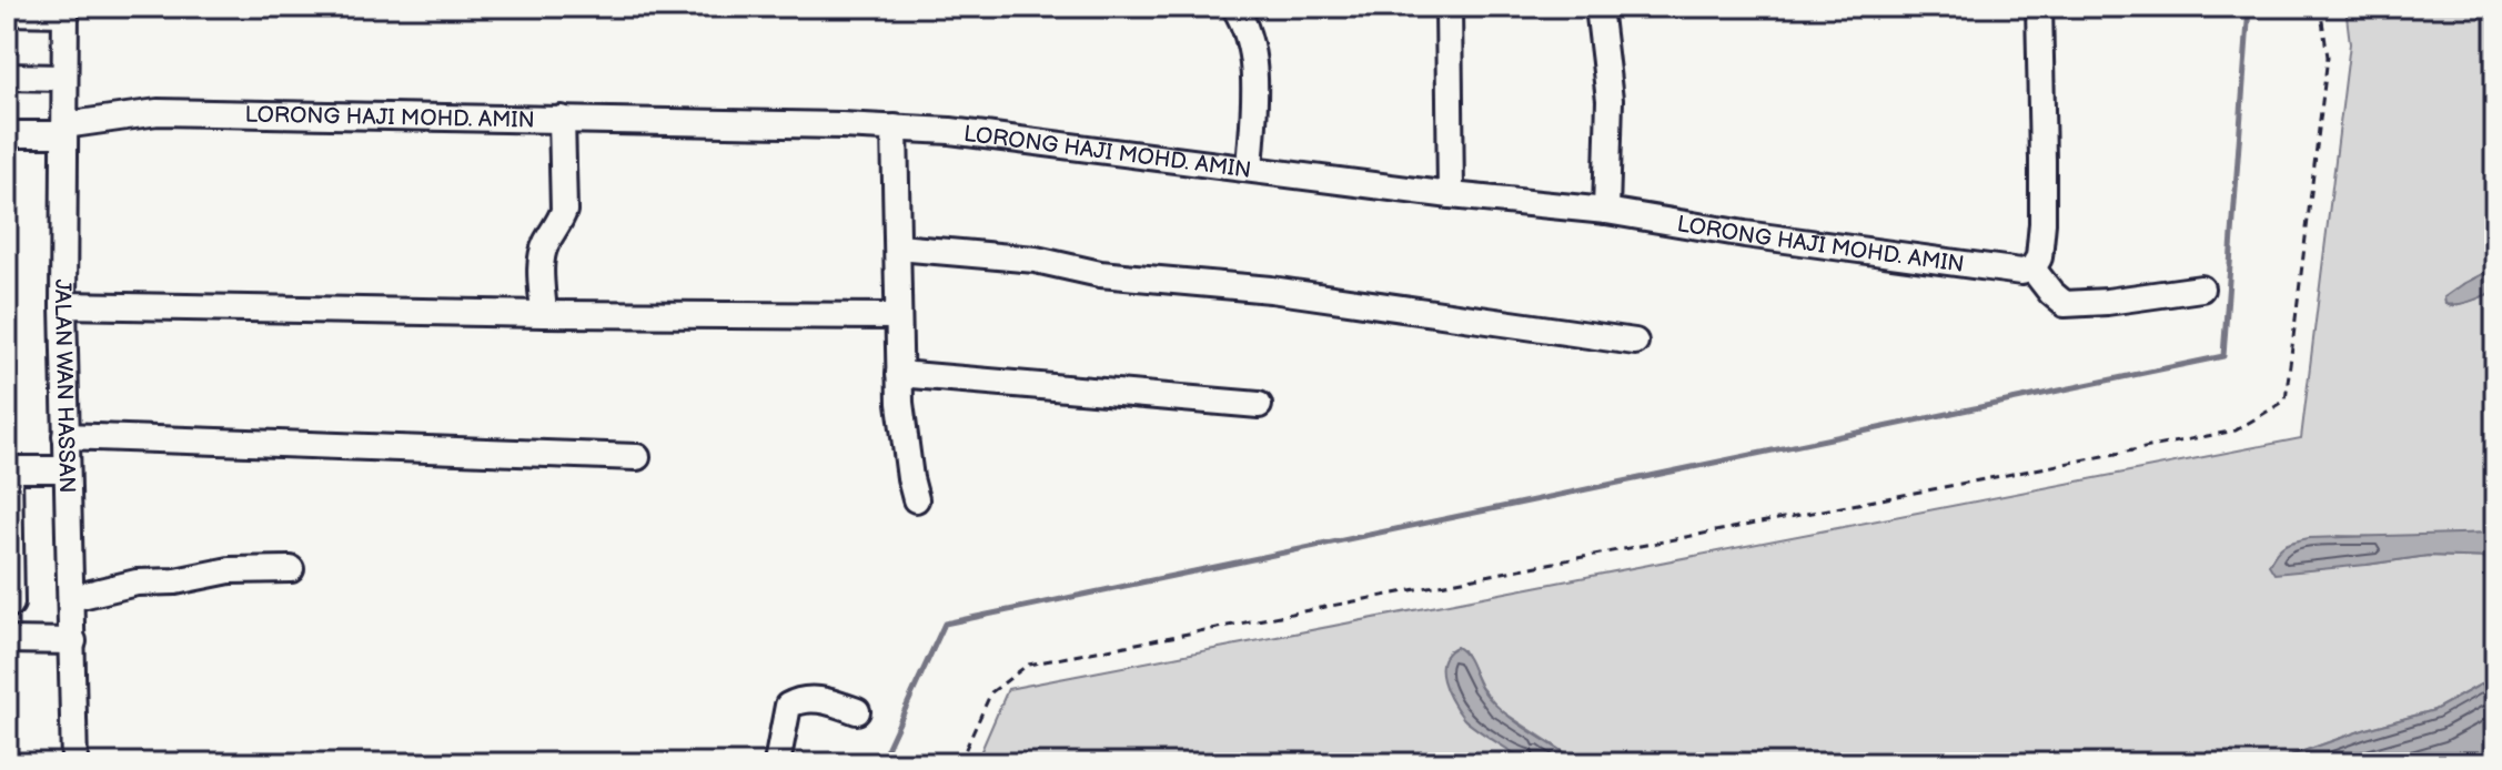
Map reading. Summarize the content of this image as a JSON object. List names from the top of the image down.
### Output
{
  "streets": {
    "street": ["LORONG HAJI MOHD. AMIN", "JALAN WAN HASSAN"]
  },
  "crossings": [
    ["LORONG HAJI MOHD. AMIN", "JALAN WAN HASSAN"]
  ]
}
